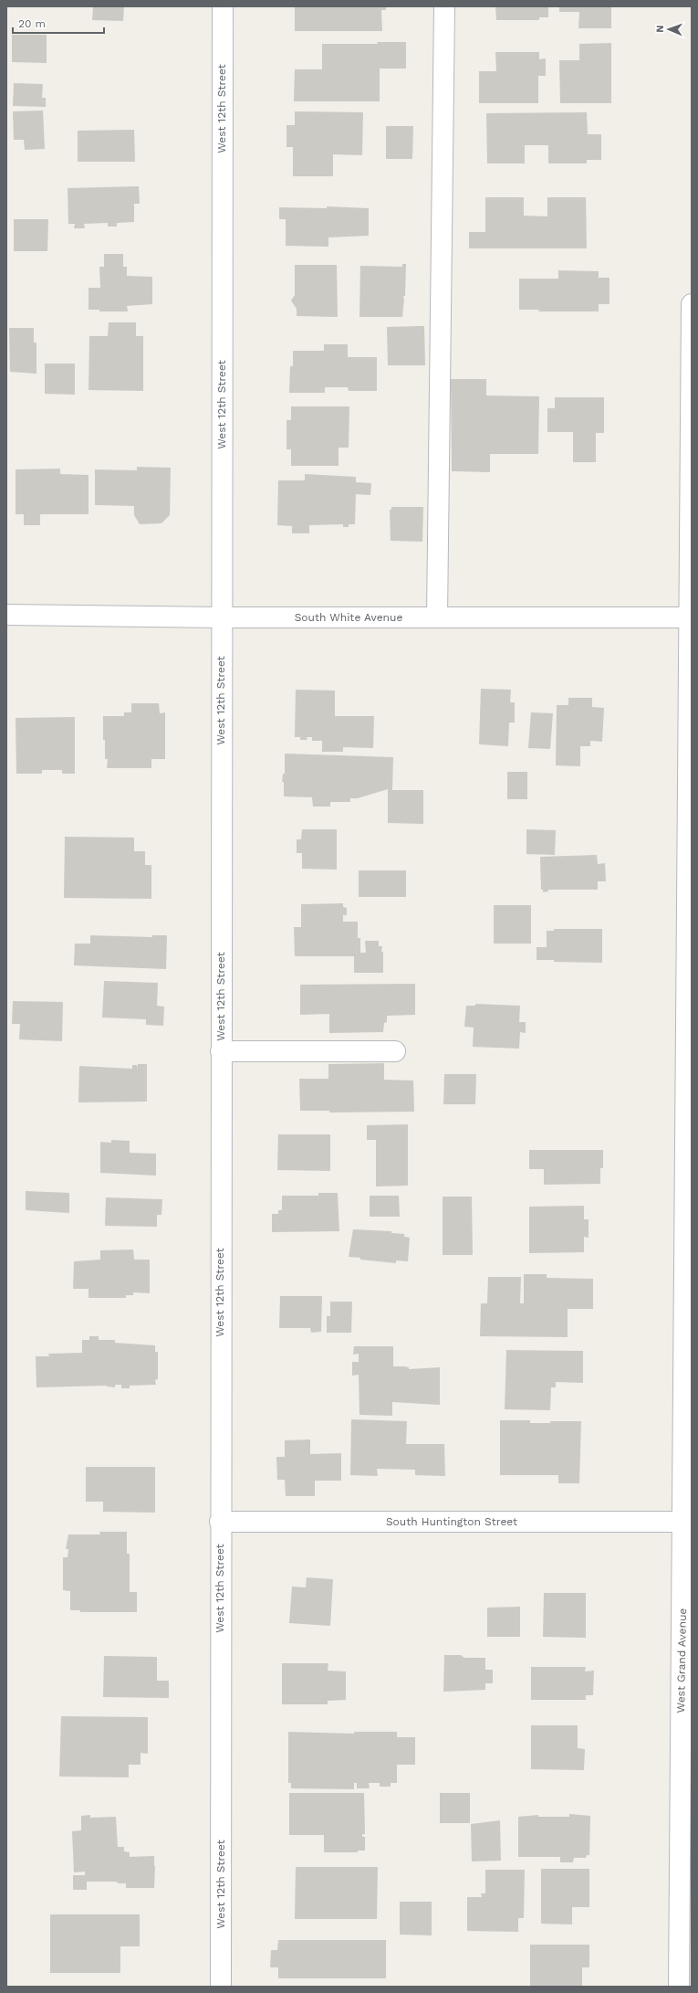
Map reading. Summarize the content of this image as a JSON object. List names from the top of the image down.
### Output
{
  "streets": {
    "street": [
      "West 12th Street",
      "South White Avenue",
      "South Huntington Street",
      "West Grand Avenue"
    ]
  },
  "crossings": [
    ["West 12th Street", "South White Avenue"],
    ["West 12th Street", "South Huntington Street"],
    ["South White Avenue", "West Grand Avenue"],
    ["South Huntington Street", "West Grand Avenue"]
  ],
  "scale_bar": "20 m",
  "north": "left"
}
